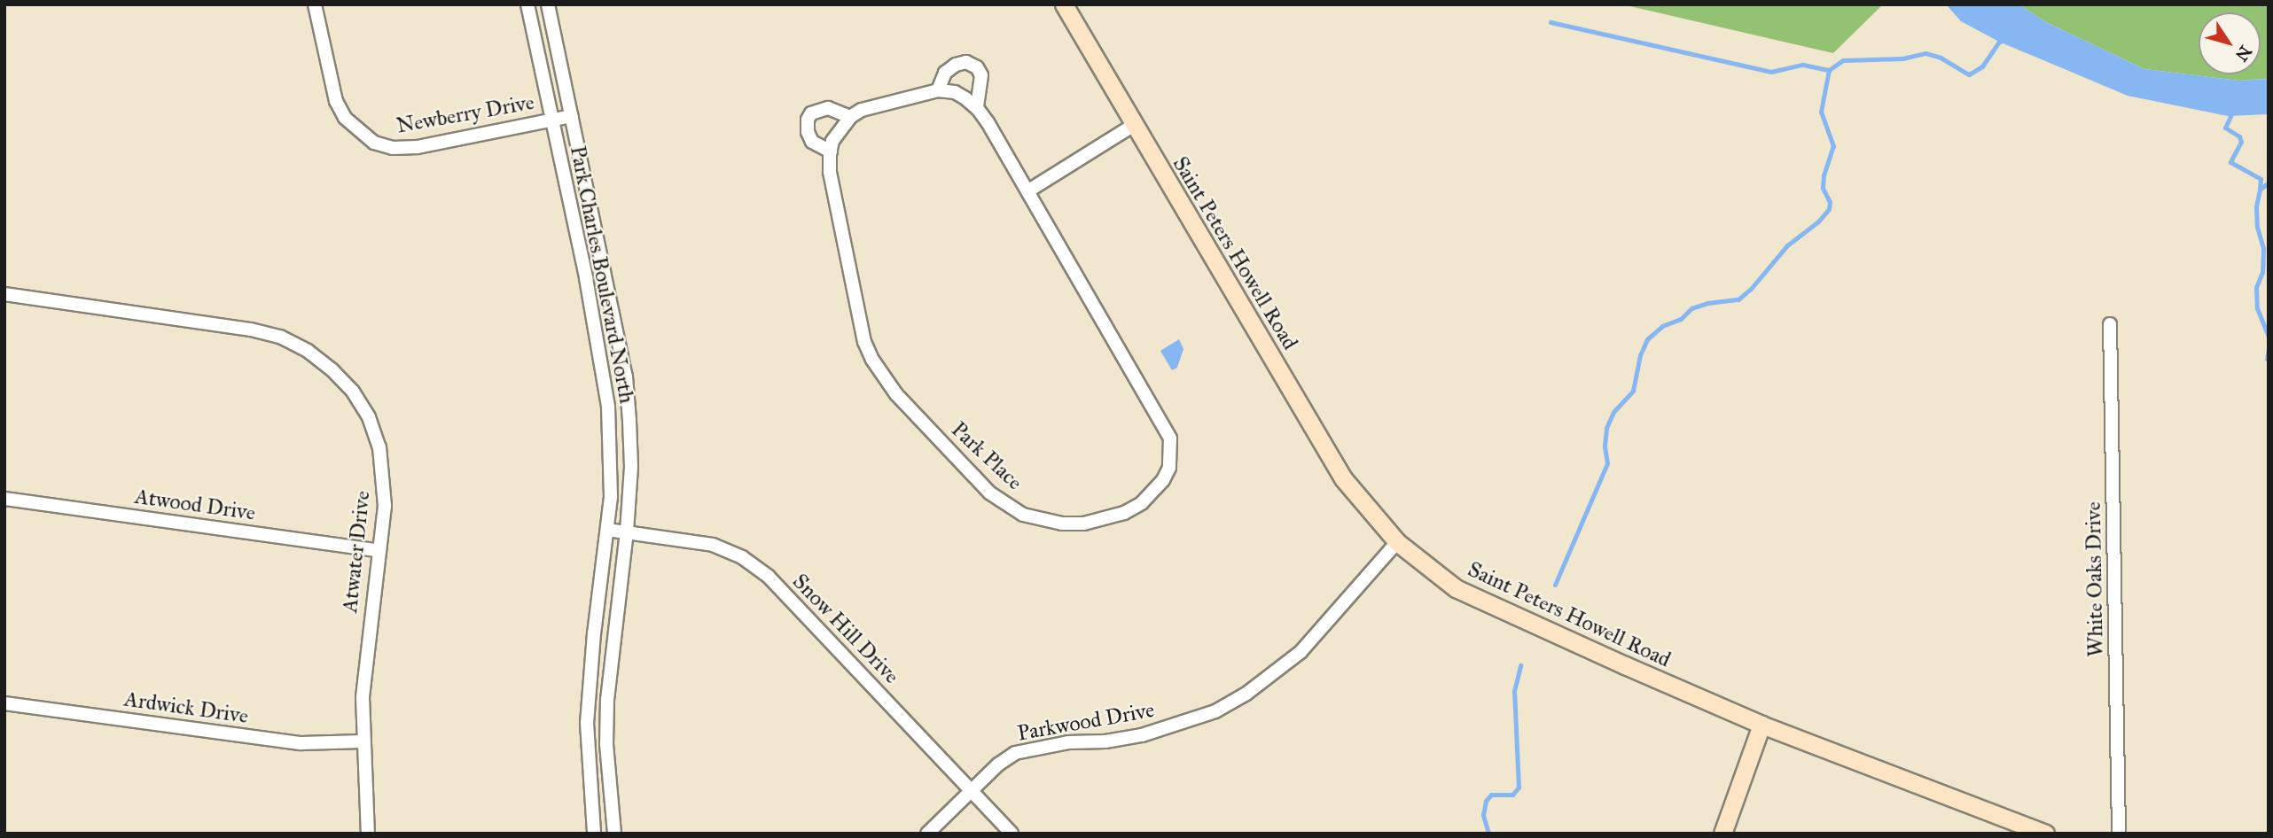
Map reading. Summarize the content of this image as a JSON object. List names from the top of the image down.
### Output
{
  "streets": {
    "main road": ["Saint Peters Howell Road"],
    "street": [
      "Newberry Drive",
      "Park Charles Boulevard North",
      "Park Place",
      "Atwood Drive",
      "Atwater Drive",
      "White Oaks Drive",
      "Snow Hill Drive",
      "Ardwick Drive",
      "Parkwood Drive"
    ]
  },
  "crossings": [
    ["Newberry Drive", "Park Charles Boulevard North"],
    ["Saint Peters Howell Road", "Parkwood Drive"],
    ["Park Charles Boulevard North", "Snow Hill Drive"],
    ["Atwood Drive", "Atwater Drive"],
    ["Atwater Drive", "Ardwick Drive"],
    ["Snow Hill Drive", "Parkwood Drive"]
  ],
  "north": "bottom right"
}
